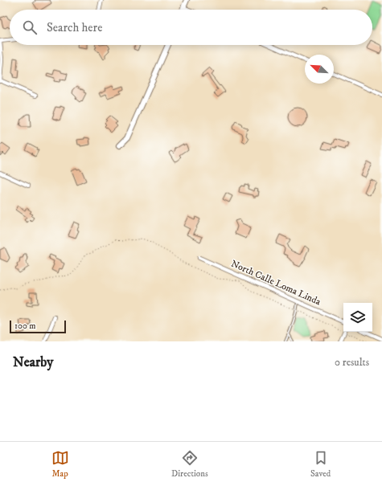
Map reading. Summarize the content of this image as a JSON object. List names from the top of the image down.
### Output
{
  "streets": {
    "street": ["North Calle Loma Linda"]
  },
  "scale_bar": "100 m",
  "north": "top left",
  "page": {
    "search": "Search here",
    "scale": "100 m",
    "heading": ["Nearby", "0 results"],
    "nav": ["Map", "Directions", "Saved"]
  }
}
